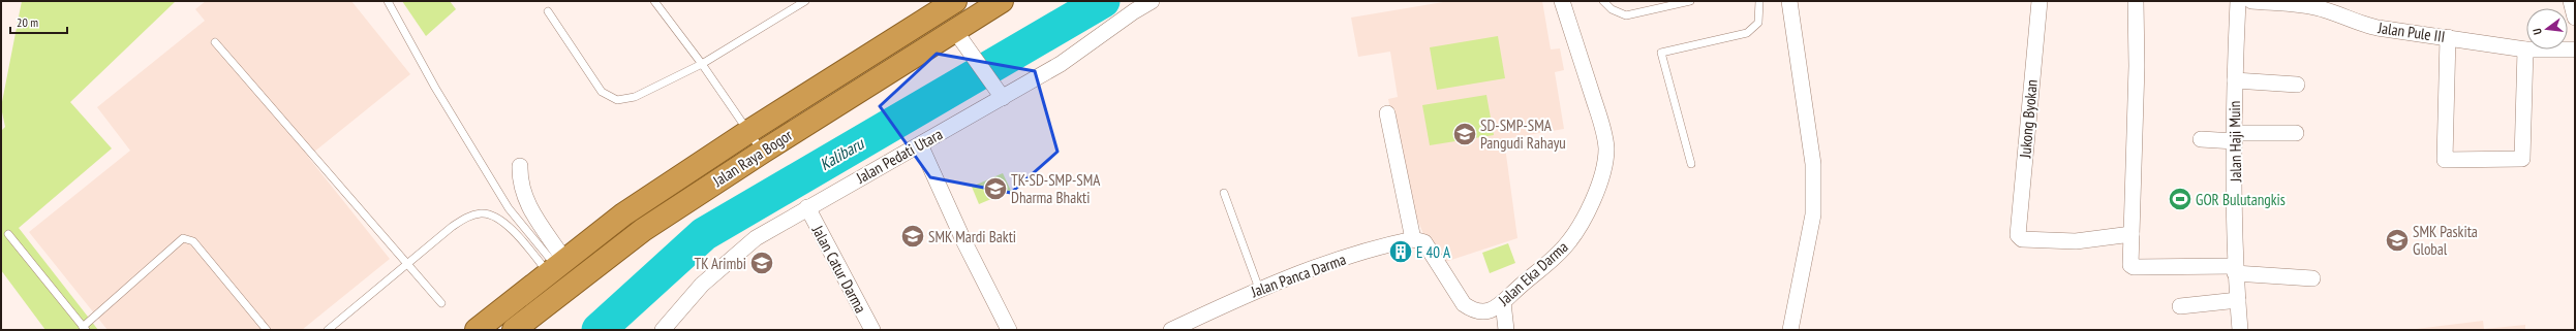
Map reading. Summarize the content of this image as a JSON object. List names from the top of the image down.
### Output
{
  "streets": {
    "highway": ["Jalan Raya Bogor"],
    "street": [
      "Jalan Pule III",
      "Jukong Byokan",
      "Jalan Haji Muin",
      "Jalan Pedati Utara",
      "Jalan Catur Darma",
      "Jalan Eka Darma",
      "Jalan Panca Darma"
    ]
  },
  "crossings": [
    ["Jalan Pedati Utara", "Jalan Catur Darma"],
    ["Jalan Eka Darma", "Jalan Panca Darma"]
  ],
  "water": ["Kalibaru"],
  "places": {
    "school or university": [
      "SD-SMP-SMA Pangudi Rahayu",
      "TK-SD-SMP-SMA Dharma Bhakti",
      "SMK Mardi Bakti",
      "SMK Paskita Global",
      "TK Arimbi"
    ],
    "sports": ["GOR Bulutangkis"],
    "building": ["E 40 A"]
  },
  "scale_bar": "20 m",
  "north": "left"
}
